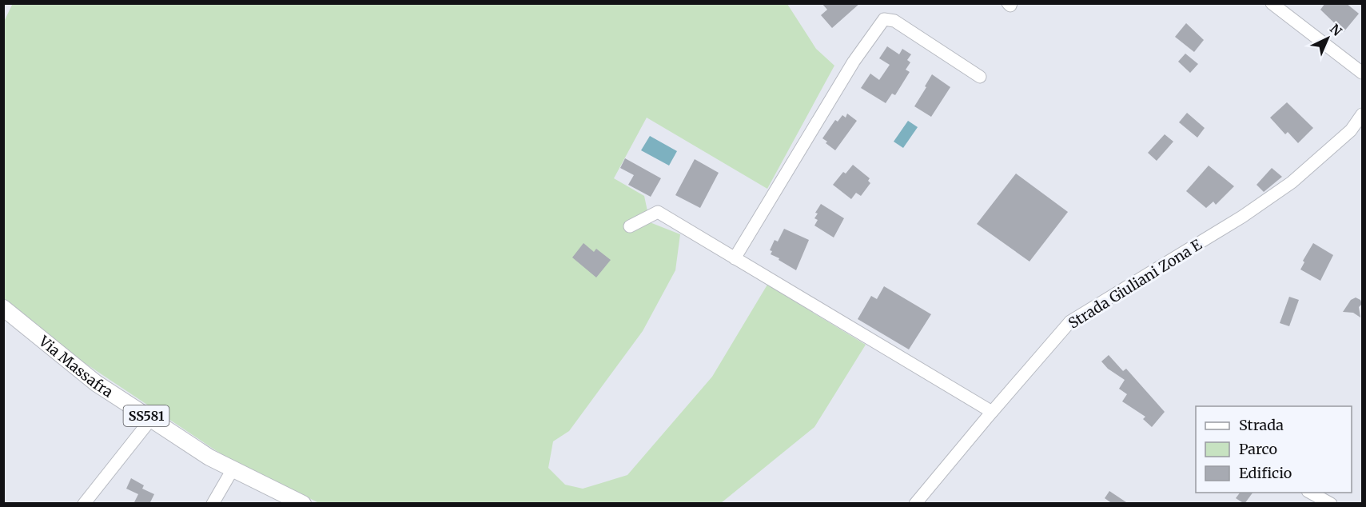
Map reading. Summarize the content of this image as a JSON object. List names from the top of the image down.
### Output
{
  "streets": {
    "main road": ["Via Massafra", "SS581"],
    "street": ["Strada Giuliani Zona E"]
  },
  "legend": ["Strada", "Parco", "Edificio"],
  "north": "top right"
}
